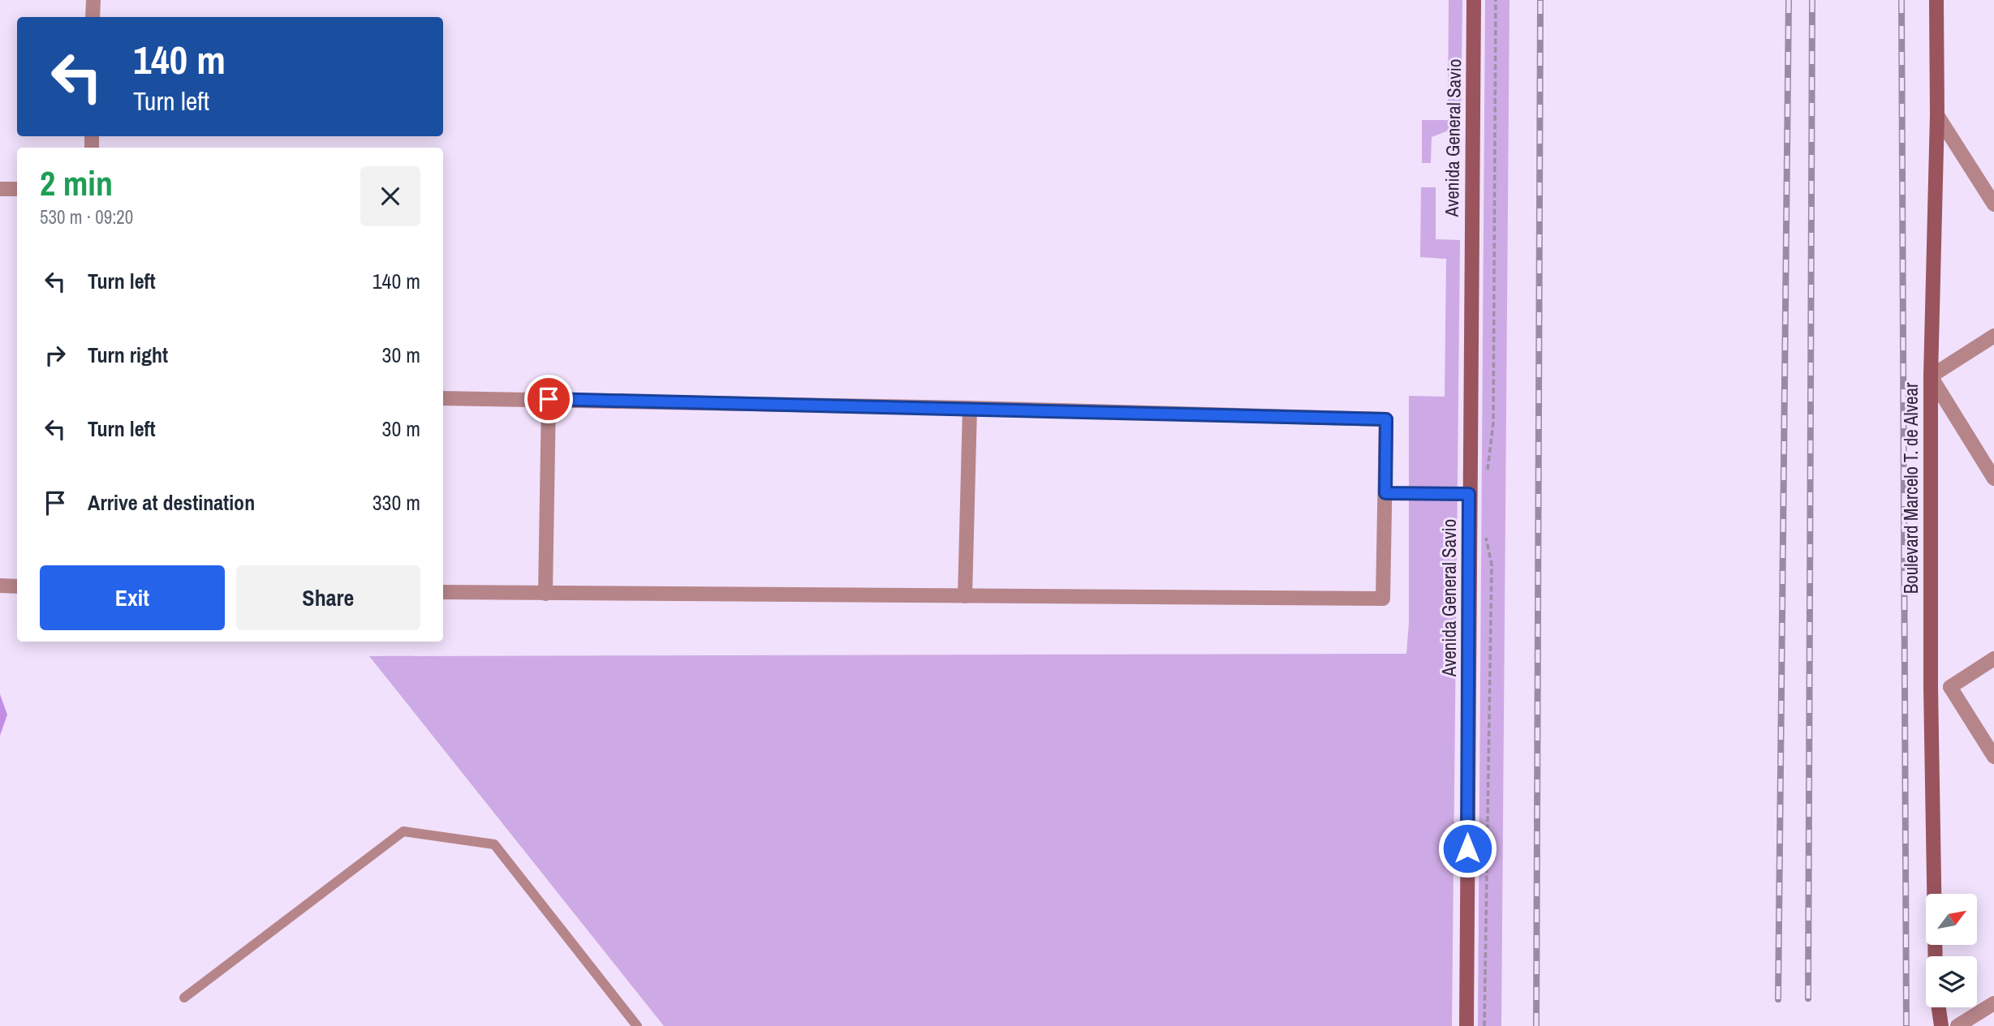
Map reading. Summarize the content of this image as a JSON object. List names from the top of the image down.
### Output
{
  "streets": {
    "main road": ["Avenida General Savio", "Boulevard Marcelo T. de Alvear"]
  },
  "north": "top right",
  "page": {
    "turn": ["140 m", "Turn left"],
    "heading": ["2 min", "530 m · 09:20"],
    "list": [
      {
        "name": "Turn left",
        "value": "140 m"
      },
      {
        "name": "Turn right",
        "value": "30 m"
      },
      {
        "name": "Turn left",
        "value": "30 m"
      },
      {
        "name": "Arrive at destination",
        "value": "330 m"
      }
    ],
    "buttons": ["Exit", "Share"]
  }
}
